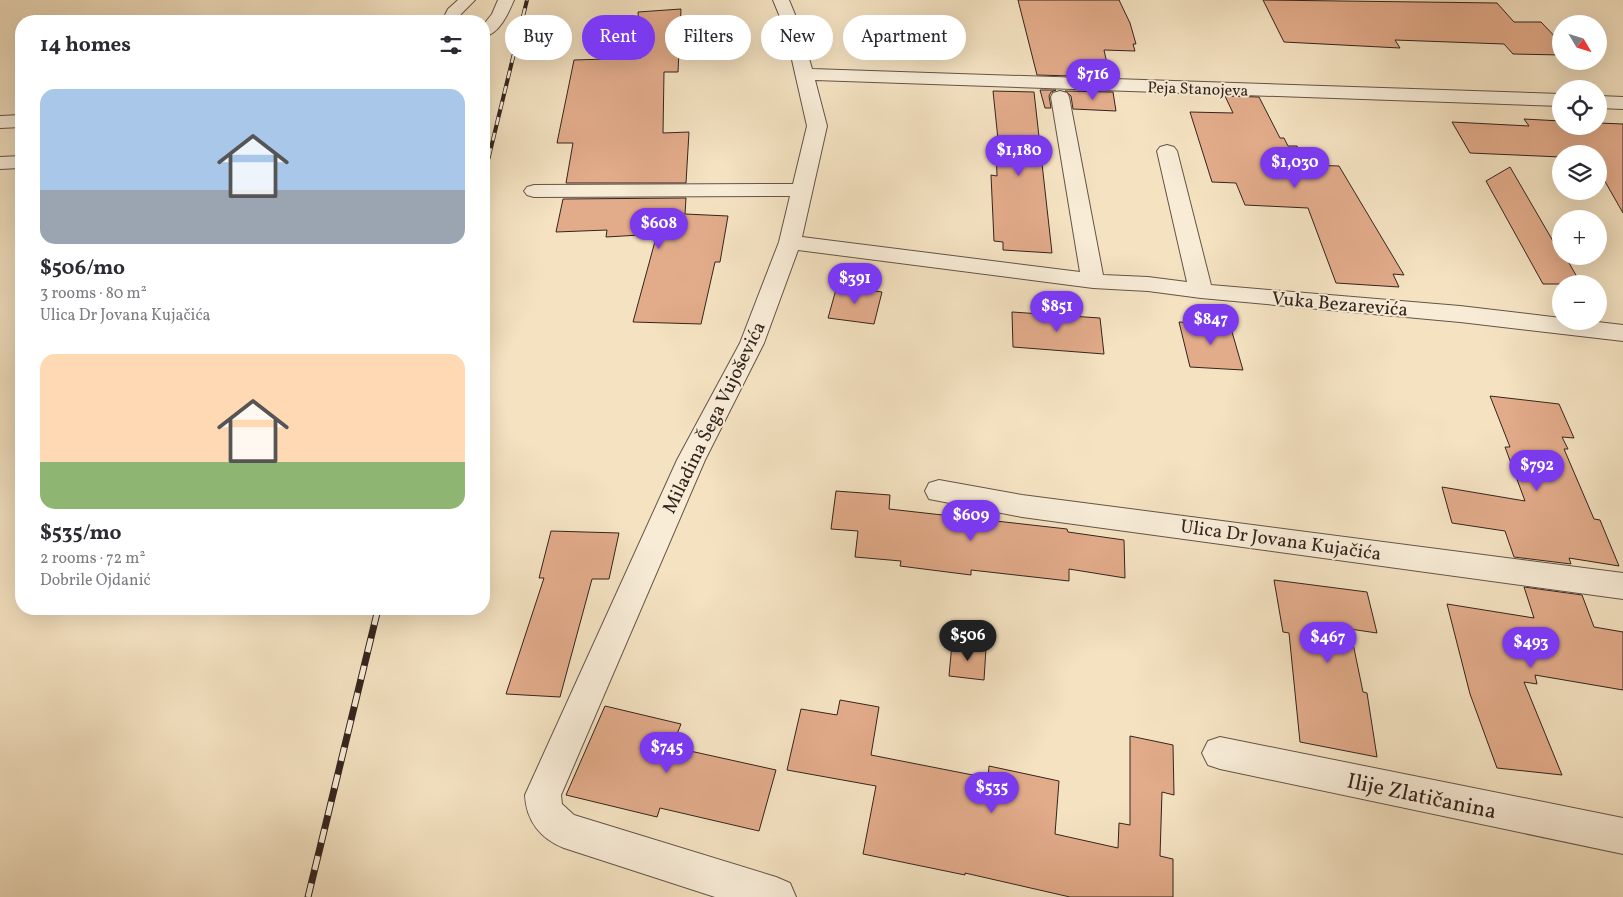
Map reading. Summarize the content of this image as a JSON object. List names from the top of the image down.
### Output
{
  "streets": {
    "street": [
      "Peja Stanojeva",
      "Vuka Bezarevića",
      "Miladina Šega Vujoševića",
      "Ulica Dr Jovana Kujačića",
      "Ilije Zlatičanina"
    ]
  },
  "crossings": [
    ["Peja Stanojeva", "Miladina Šega Vujoševića"],
    ["Vuka Bezarevića", "Miladina Šega Vujoševića"]
  ],
  "north": "bottom right",
  "page": {
    "map_buttons": ["+", "−"],
    "chip": [
      "Buy",
      "Rent",
      "Filters",
      "New",
      "Apartment"
    ],
    "heading": "14 homes",
    "price": [
      "$716",
      "$1,180",
      "$1,030",
      "$608",
      "$391",
      "$851",
      "$847",
      "$792",
      "$609",
      "$506",
      "$467",
      "$493",
      "$745",
      "$535"
    ],
    "list": [
      {
        "name": "$506/mo",
        "note": "3 rooms · 80 m² · Ulica Dr Jovana Kujačića"
      },
      {
        "name": "$535/mo",
        "note": "2 rooms · 72 m² · Dobrile Ojdanić"
      }
    ]
  }
}
